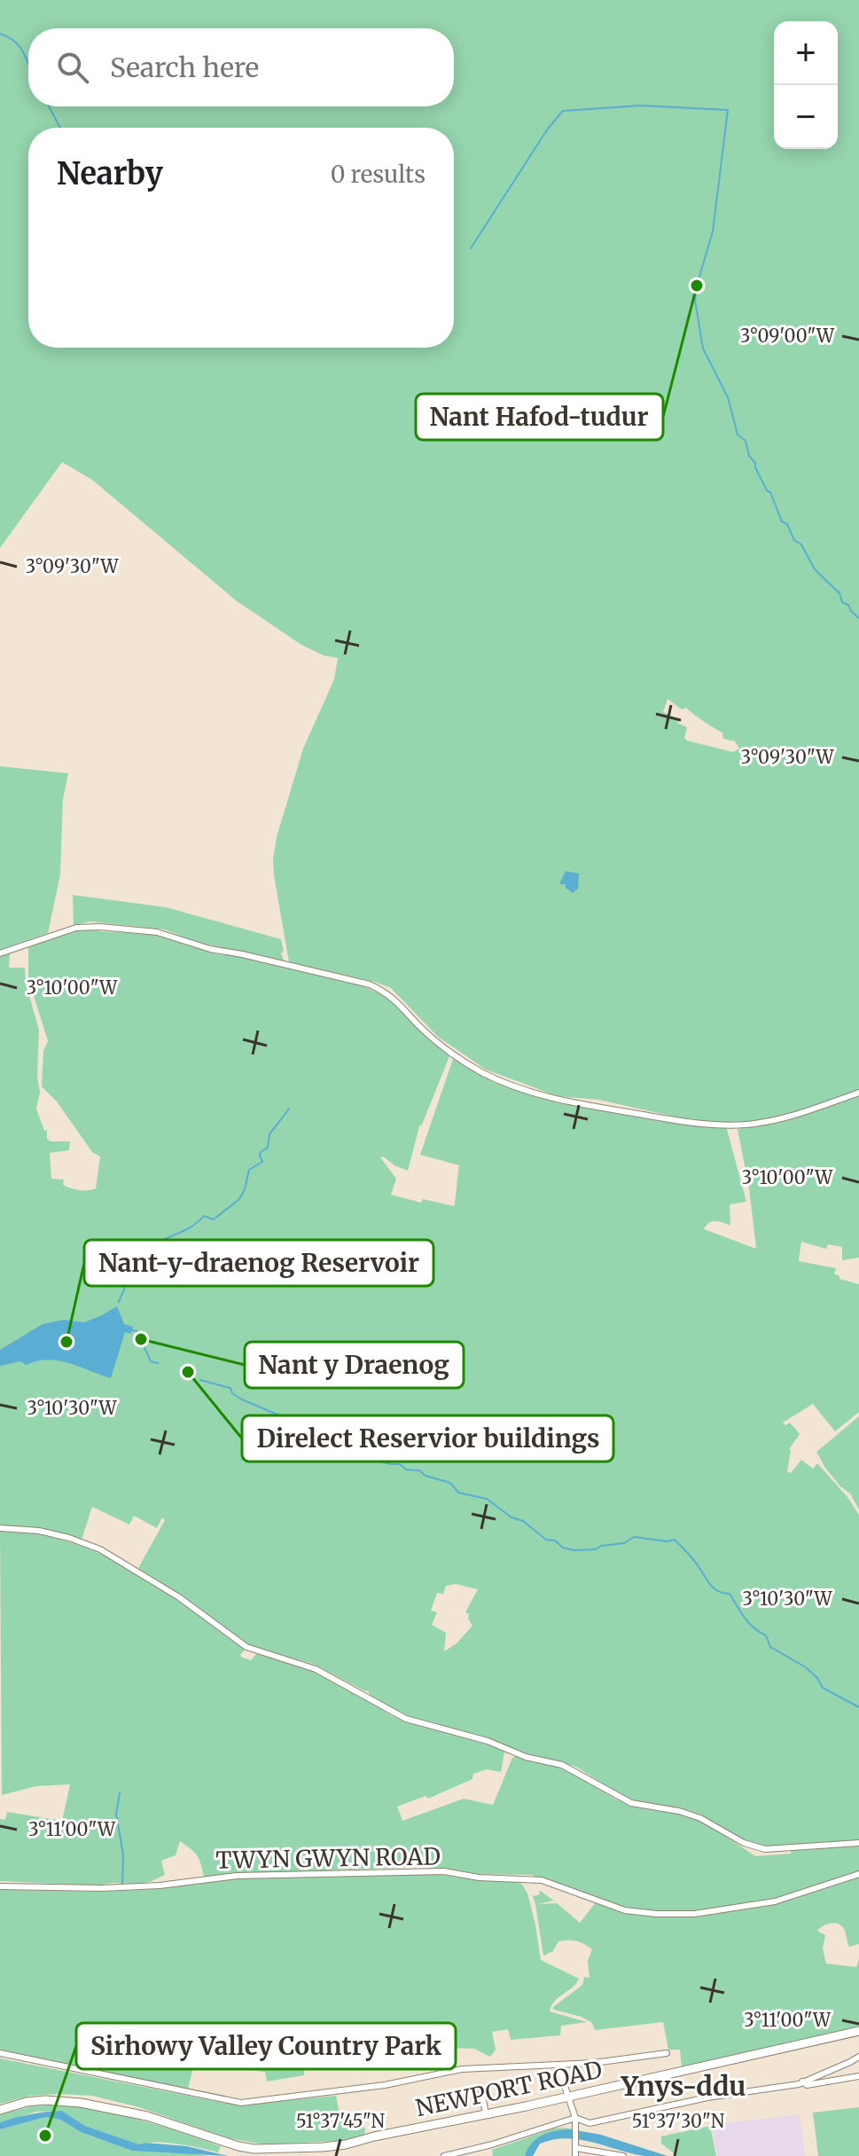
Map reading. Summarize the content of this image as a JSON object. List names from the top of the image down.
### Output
{
  "streets": {
    "main road": ["NEWPORT ROAD"],
    "street": ["TWYN GWYN ROAD"]
  },
  "districts": ["Ynys-ddu"],
  "places": [
    "Nant Hafod-tudur",
    "Nant y Draenog",
    "Nant-y-draenog Reservoir",
    "Direlect Reservior buildings",
    "Sirhowy Valley Country Park"
  ],
  "page": {
    "map_buttons": ["+", "−"],
    "search": "Search here",
    "heading": ["Nearby", "0 results"]
  },
  "coordinates": [
    "3°09'00\"W",
    "3°09'30\"W",
    "3°10'00\"W",
    "3°10'30\"W",
    "3°11'00\"W",
    "51°37'45\"N",
    "51°37'30\"N"
  ]
}
